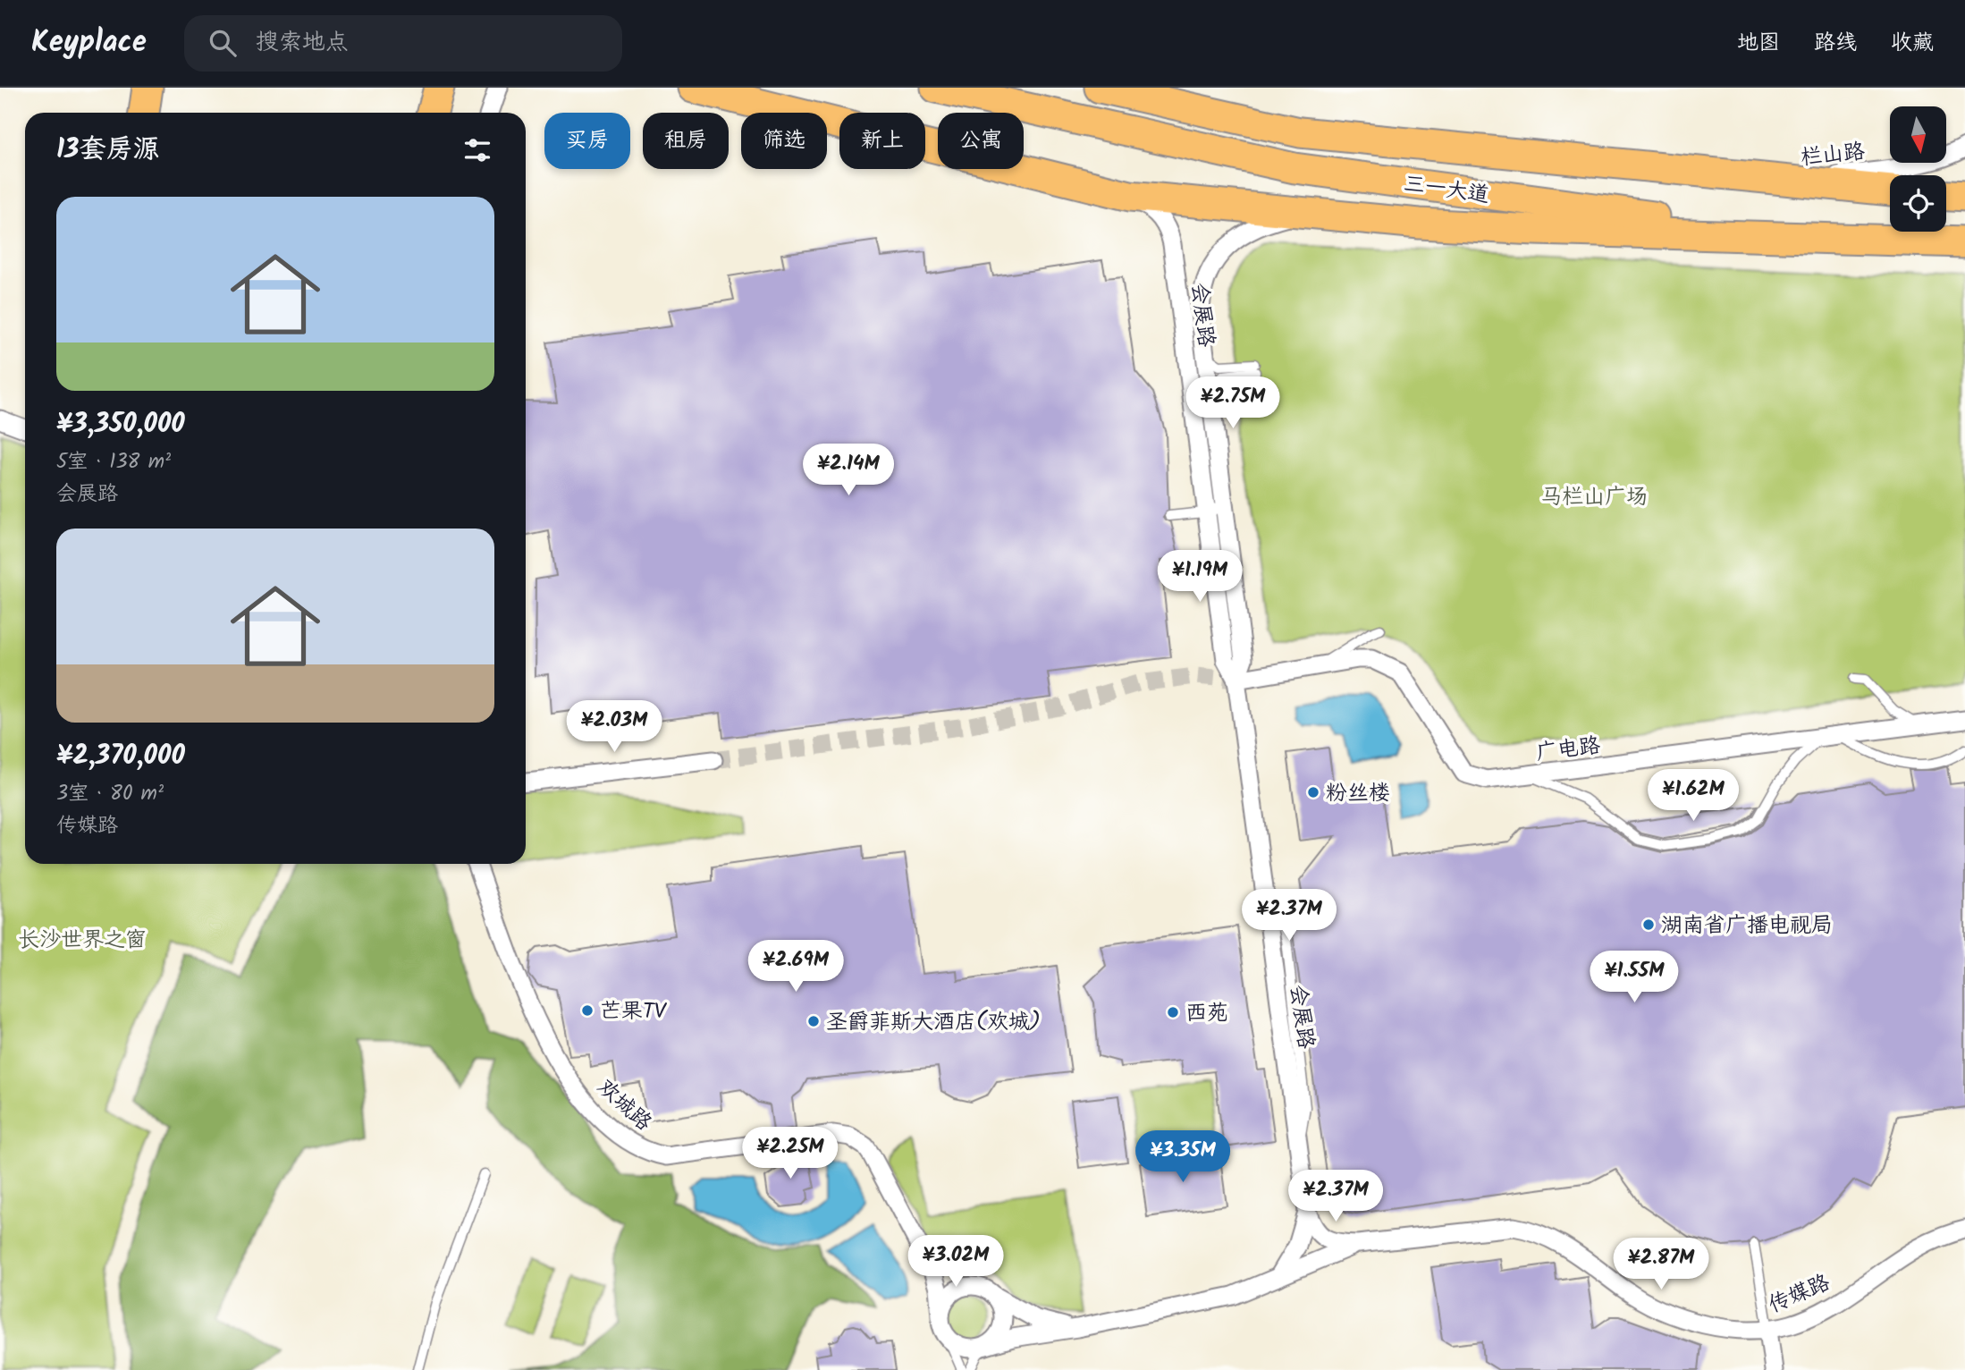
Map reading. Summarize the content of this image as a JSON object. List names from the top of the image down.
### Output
{
  "streets": {
    "highway": ["三一大道"],
    "street": [
      "栏山路",
      "会展路",
      "广电路",
      "欢城路",
      "传媒路"
    ]
  },
  "crossings": [
    ["栏山路", "三一大道"],
    ["会展路", "广电路"]
  ],
  "parks": ["马栏山广场", "长沙世界之窗"],
  "places": [
    "粉丝楼",
    "湖南省广播电视局",
    "芒果TV",
    "西苑",
    "圣爵菲斯大酒店(欢城)"
  ],
  "north": "bottom",
  "page": {
    "header": "Keyplace",
    "search": "搜索地点",
    "nav": ["地图", "路线", "收藏"],
    "chip": [
      "买房",
      "租房",
      "筛选",
      "新上",
      "公寓"
    ],
    "heading": "13套房源",
    "list": [
      {
        "name": "¥3,350,000",
        "note": "5室 · 138 m² · 会展路"
      },
      {
        "name": "¥2,370,000",
        "note": "3室 · 80 m² · 传媒路"
      }
    ],
    "price": [
      "¥2.75M",
      "¥2.14M",
      "¥1.19M",
      "¥2.03M",
      "¥1.62M",
      "¥2.37M",
      "¥2.69M",
      "¥1.55M",
      "¥2.25M",
      "¥3.35M",
      "¥2.37M",
      "¥3.02M",
      "¥2.87M"
    ]
  }
}
